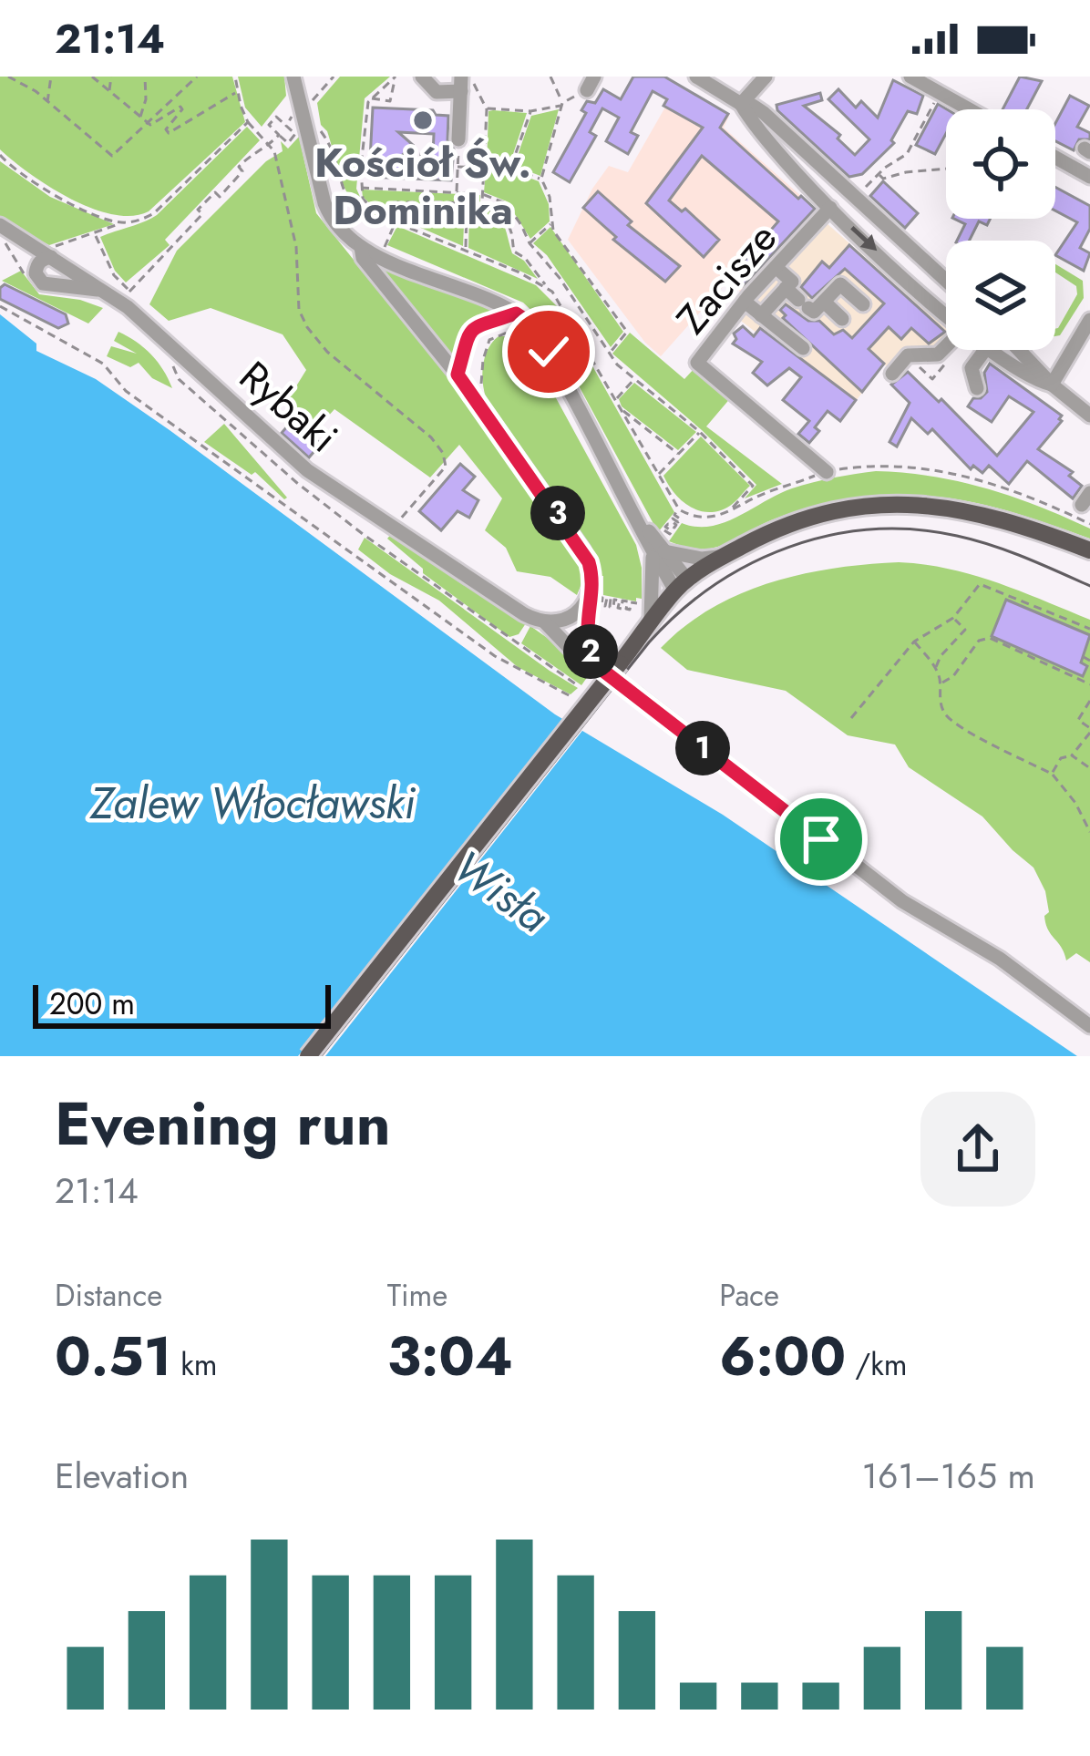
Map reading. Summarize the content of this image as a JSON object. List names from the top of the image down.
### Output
{
  "streets": {
    "street": ["Zacisze", "Rybaki"]
  },
  "water": ["Zalew Włocławski", "Wisła"],
  "places": ["Kościół Św. Dominika"],
  "scale_bar": "200 m",
  "page": {
    "status": "21:14",
    "pins": ["3", "2", "1"],
    "scale": "200 m",
    "heading": ["Evening run", "21:14"],
    "stats": [
      ["Distance", "0.51 km"],
      ["Time", "3:04"],
      ["Pace", "6:00 /km"]
    ],
    "chart": ["Elevation", "161–165 m"]
  }
}
